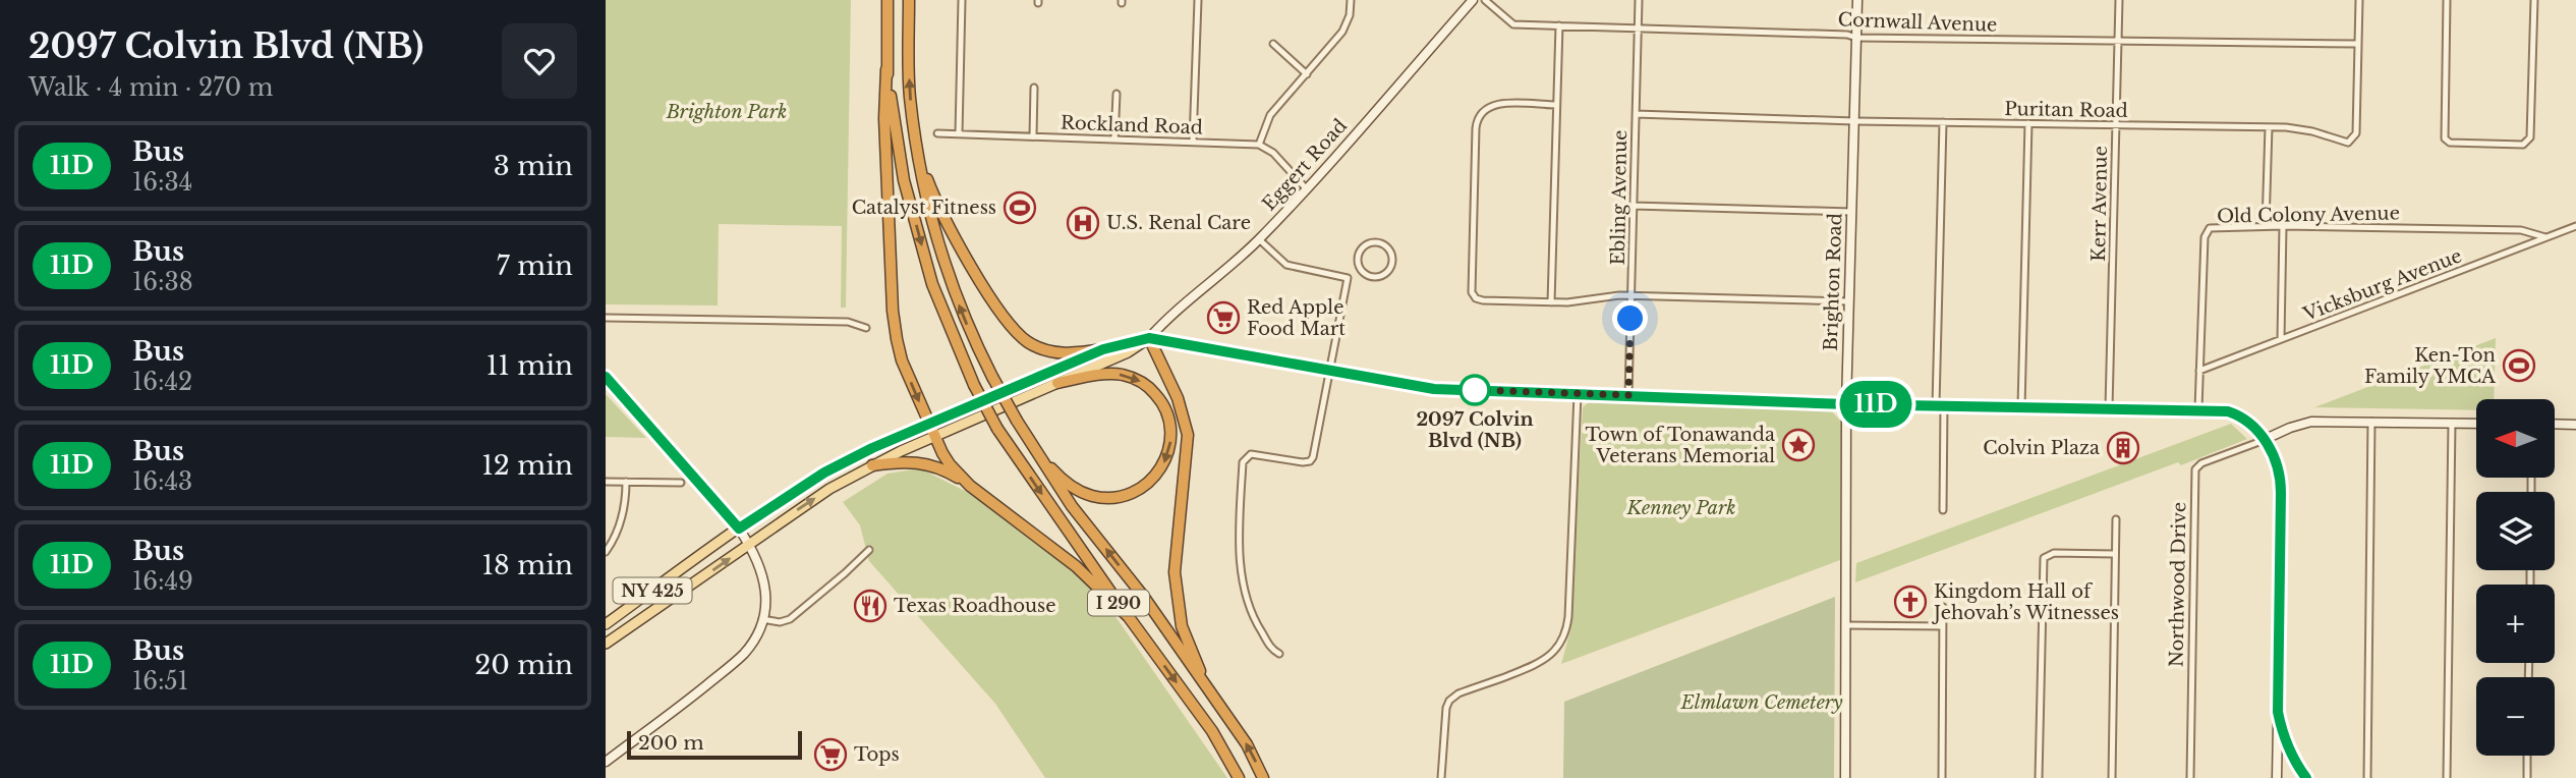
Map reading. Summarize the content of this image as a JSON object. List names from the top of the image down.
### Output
{
  "streets": {
    "highway": ["I 290"],
    "main road": ["NY 425"],
    "street": [
      "Cornwall Avenue",
      "Puritan Road",
      "Rockland Road",
      "Eggert Road",
      "Ebling Avenue",
      "Kerr Avenue",
      "Old Colony Avenue",
      "Brighton Road",
      "Vicksburg Avenue",
      "Northwood Drive"
    ]
  },
  "crossings": [
    ["Cornwall Avenue", "Puritan Road"],
    ["Cornwall Avenue", "Ebling Avenue"],
    ["Cornwall Avenue", "Kerr Avenue"],
    ["Cornwall Avenue", "Brighton Road"],
    ["Puritan Road", "Ebling Avenue"],
    ["Puritan Road", "Kerr Avenue"],
    ["Puritan Road", "Brighton Road"],
    ["Eggert Road", "NY 425"],
    ["Old Colony Avenue", "Vicksburg Avenue"]
  ],
  "parks": ["Brighton Park", "Kenney Park", "Elmlawn Cemetery"],
  "places": {
    "sports": ["Catalyst Fitness", "Ken-Ton Family YMCA"],
    "hospital": ["U.S. Renal Care"],
    "supermarket": ["Red Apple Food Mart", "Tops"],
    "other": ["2097 Colvin Blvd (NB)"],
    "place": ["Town of Tonawanda Veterans Memorial"],
    "building": ["Colvin Plaza"],
    "church": ["Kingdom Hall of Jehovah’s Witnesses"],
    "restaurant": ["Texas Roadhouse"]
  },
  "lines": ["bus line 11D"],
  "scale_bar": "200 m",
  "north": "left",
  "page": {
    "heading": ["2097 Colvin Blvd (NB)", "Walk · 4 min · 270 m"],
    "on_map": "11D",
    "list": [
      {
        "mark": "11D",
        "name": "Bus",
        "note": "16:34",
        "value": "3 min"
      },
      {
        "mark": "11D",
        "name": "Bus",
        "note": "16:38",
        "value": "7 min"
      },
      {
        "mark": "11D",
        "name": "Bus",
        "note": "16:42",
        "value": "11 min"
      },
      {
        "mark": "11D",
        "name": "Bus",
        "note": "16:43",
        "value": "12 min"
      },
      {
        "mark": "11D",
        "name": "Bus",
        "note": "16:49",
        "value": "18 min"
      },
      {
        "mark": "11D",
        "name": "Bus",
        "note": "16:51",
        "value": "20 min"
      }
    ],
    "map_buttons": ["+", "−"],
    "scale": "200 m"
  }
}
